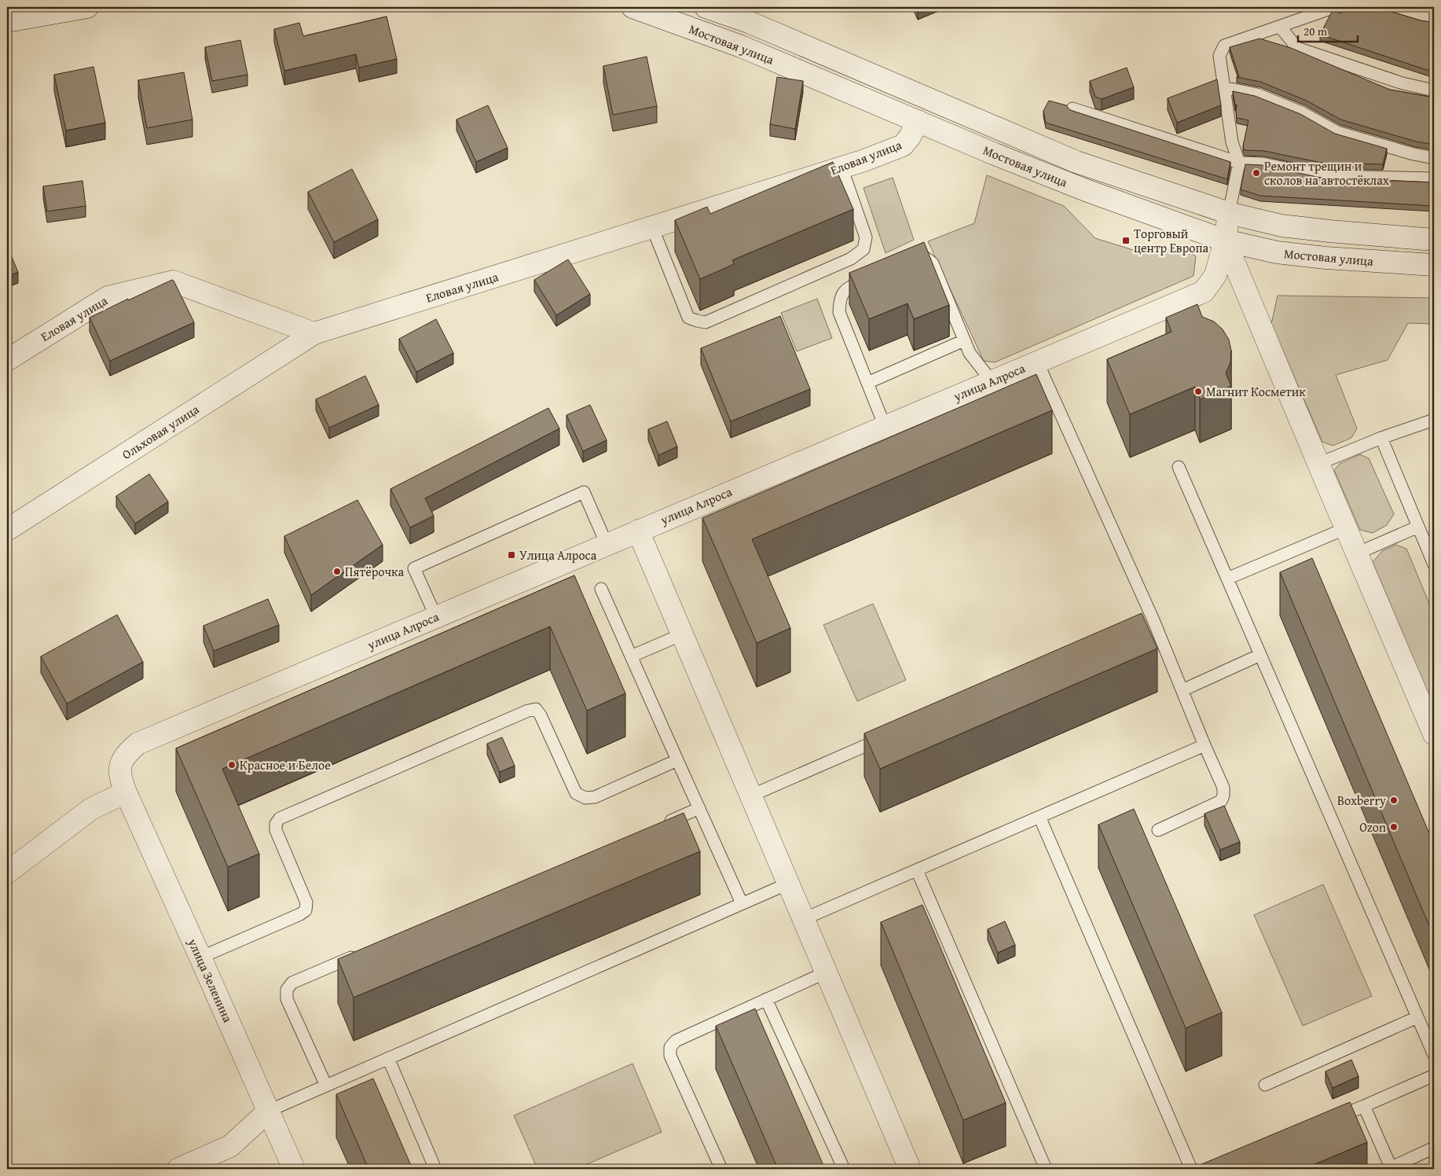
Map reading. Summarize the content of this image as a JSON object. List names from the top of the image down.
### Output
{
  "streets": {
    "street": [
      "Мостовая улица",
      "Еловая улица",
      "улица Алроса",
      "Ольховая улица",
      "улица Зеленина"
    ]
  },
  "crossings": [
    ["Мостовая улица", "Еловая улица"],
    ["Мостовая улица", "улица Алроса"],
    ["Еловая улица", "Ольховая улица"],
    ["улица Алроса", "улица Зеленина"]
  ],
  "places": {
    "other": [
      "Ремонт трещин и сколов на автостёклах",
      "Магнит Косметик",
      "Пятёрочка",
      "Красное и Белое",
      "Boxberry",
      "Ozon"
    ],
    "transit": ["Торговый центр Европа", "Улица Алроса"]
  },
  "scale_bar": "20 m"
}
